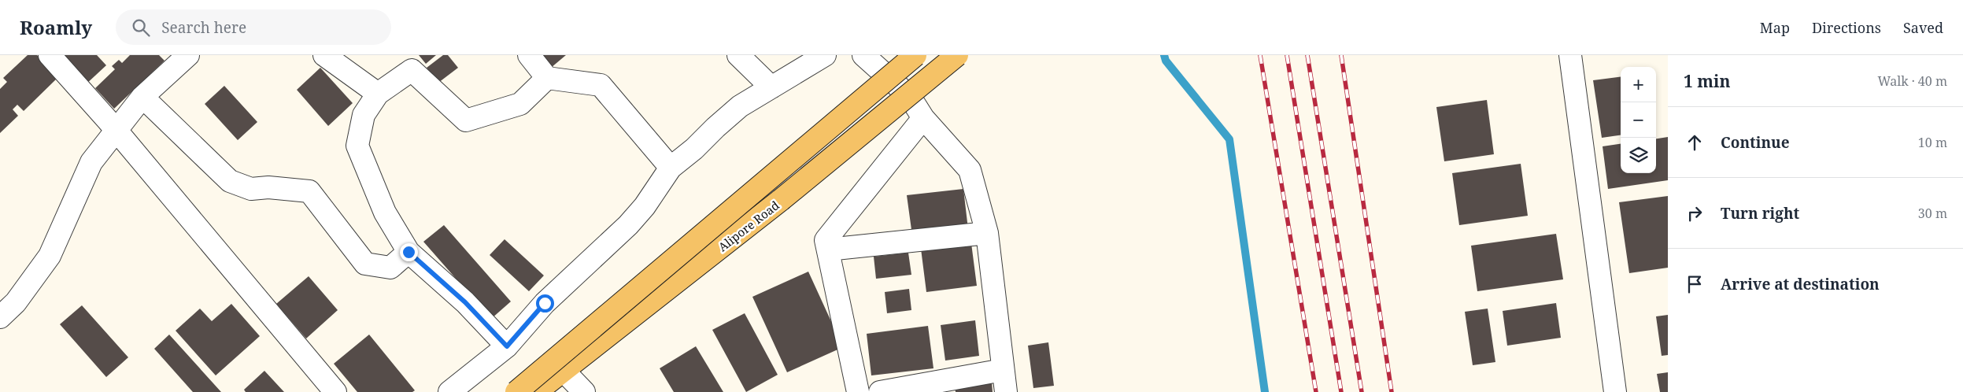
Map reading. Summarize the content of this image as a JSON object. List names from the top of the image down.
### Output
{
  "streets": {
    "main road": ["Alipore Road"]
  },
  "page": {
    "header": "Roamly",
    "search": "Search here",
    "nav": ["Map", "Directions", "Saved"],
    "heading": ["1 min", "Walk · 40 m"],
    "map_buttons": ["+", "−"],
    "list": [
      ["Continue", "10 m"],
      ["Turn right", "30 m"],
      "Arrive at destination"
    ]
  }
}
